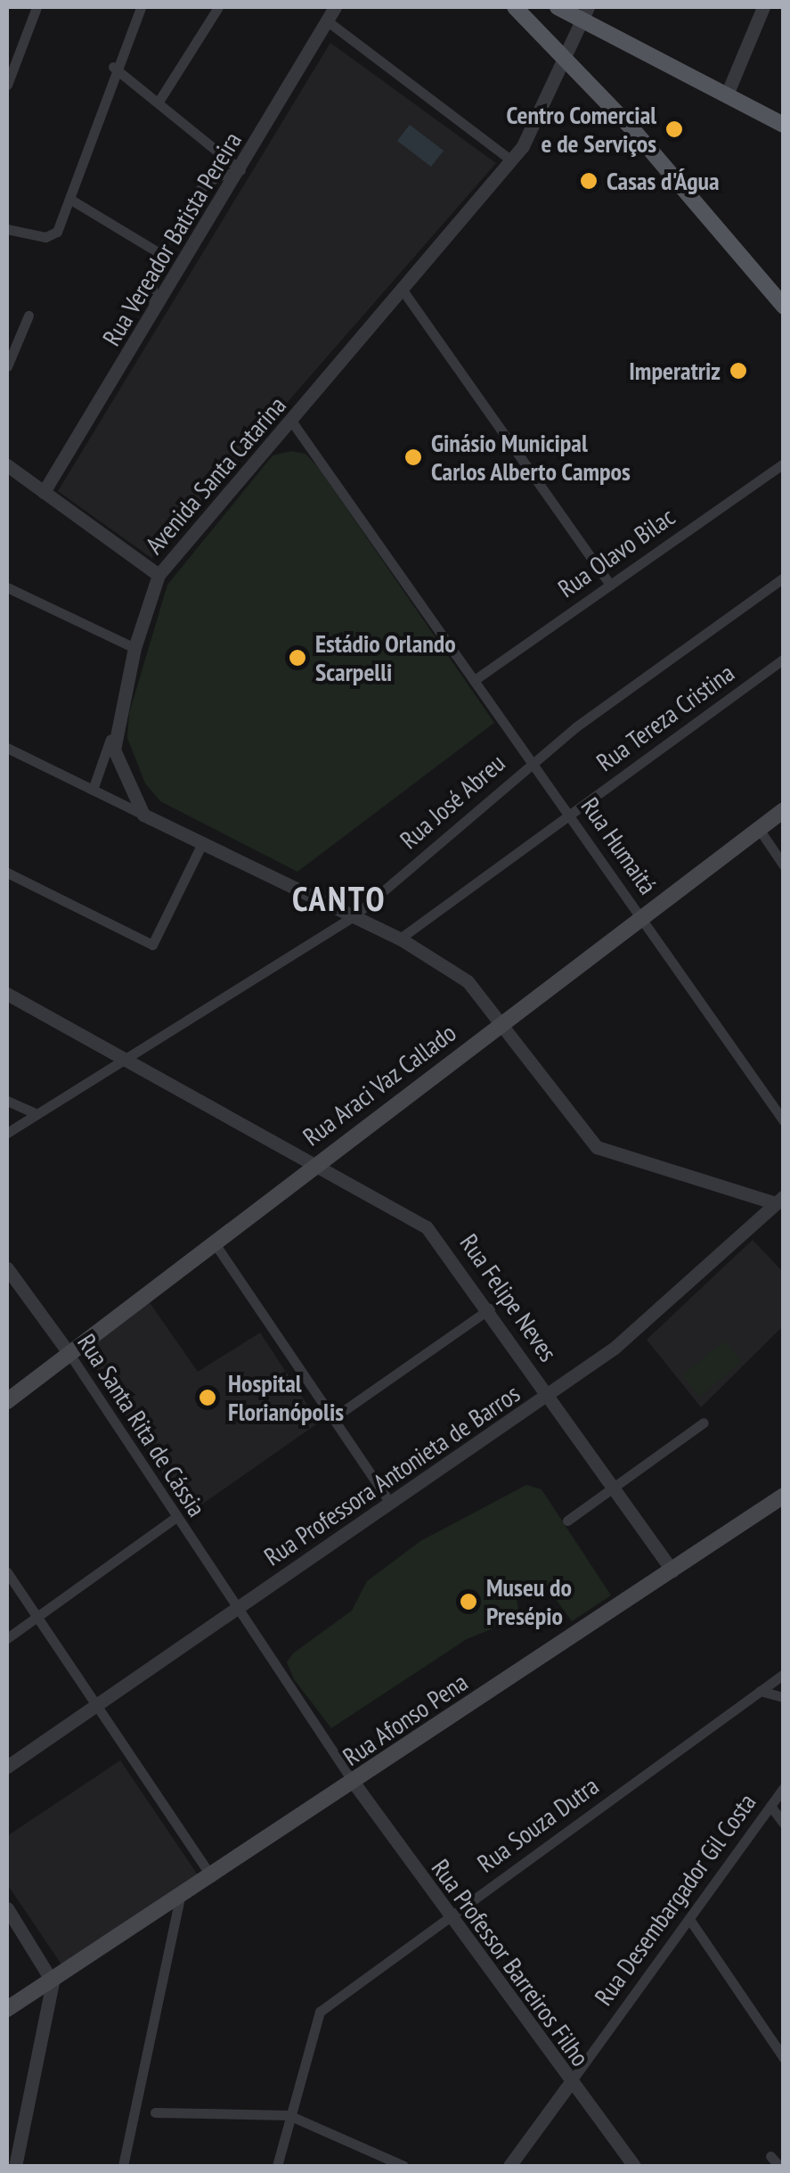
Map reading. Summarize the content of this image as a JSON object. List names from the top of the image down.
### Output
{
  "streets": {
    "main road": ["Rua Araci Vaz Callado", "Rua Afonso Pena"],
    "street": [
      "Rua Vereador Batista Pereira",
      "Avenida Santa Catarina",
      "Rua Olavo Bilac",
      "Rua Tereza Cristina",
      "Rua José Abreu",
      "Rua Humaitá",
      "Rua Felipe Neves",
      "Rua Santa Rita de Cássia",
      "Rua Professora Antonieta de Barros",
      "Rua Souza Dutra",
      "Rua Desembargador Gil Costa",
      "Rua Professor Barreiros Filho"
    ]
  },
  "crossings": [
    ["Avenida Santa Catarina", "Rua Humaitá"],
    ["Rua Olavo Bilac", "Rua Humaitá"],
    ["Rua Tereza Cristina", "Rua Humaitá"],
    ["Rua José Abreu", "Rua Humaitá"],
    ["Rua José Abreu", "Rua Felipe Neves"],
    ["Rua Humaitá", "Rua Araci Vaz Callado"],
    ["Rua Araci Vaz Callado", "Rua Felipe Neves"],
    ["Rua Araci Vaz Callado", "Rua Santa Rita de Cássia"],
    ["Rua Felipe Neves", "Rua Professora Antonieta de Barros"],
    ["Rua Felipe Neves", "Rua Afonso Pena"],
    ["Rua Santa Rita de Cássia", "Rua Professora Antonieta de Barros"],
    ["Rua Santa Rita de Cássia", "Rua Afonso Pena"],
    ["Rua Santa Rita de Cássia", "Rua Professor Barreiros Filho"],
    ["Rua Afonso Pena", "Rua Professor Barreiros Filho"],
    ["Rua Souza Dutra", "Rua Professor Barreiros Filho"],
    ["Rua Desembargador Gil Costa", "Rua Professor Barreiros Filho"]
  ],
  "districts": ["CANTO"],
  "places": [
    "Centro Comercial e de Serviços",
    "Casas d'Água",
    "Imperatriz",
    "Ginásio Municipal Carlos Alberto Campos",
    "Estádio Orlando Scarpelli",
    "Hospital Florianópolis",
    "Museu do Presépio"
  ]
}
